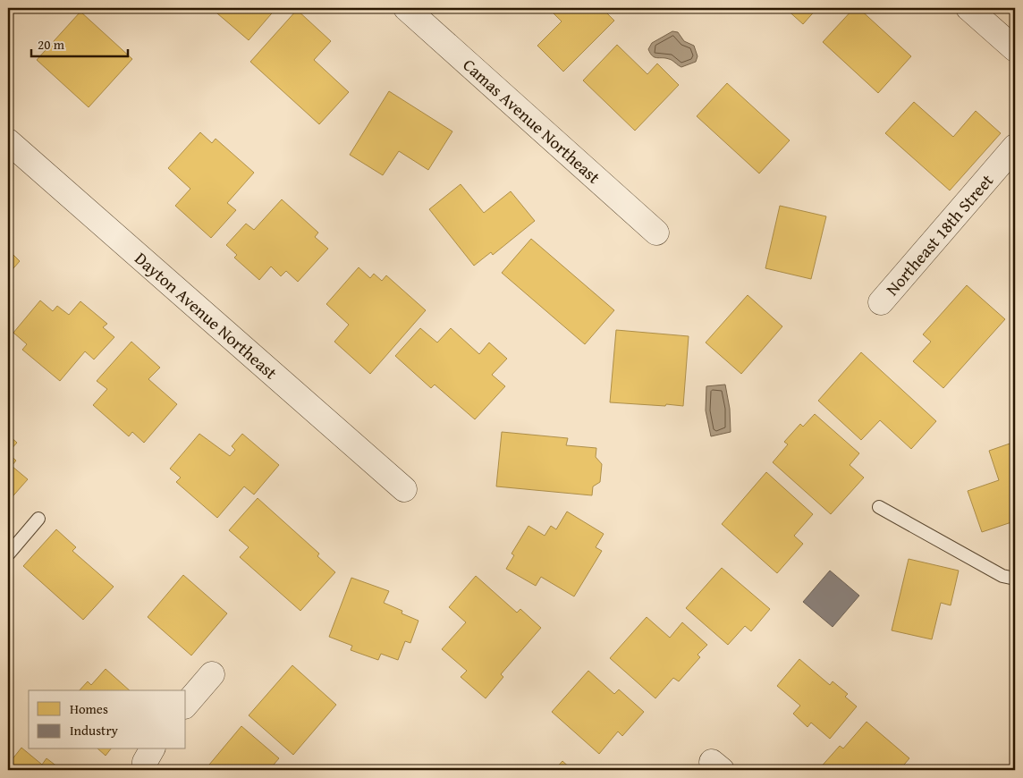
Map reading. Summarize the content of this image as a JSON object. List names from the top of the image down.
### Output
{
  "streets": {
    "street": ["Camas Avenue Northeast", "Northeast 18th Street", "Dayton Avenue Northeast"]
  },
  "legend": ["Homes", "Industry"],
  "scale_bar": "20 m"
}
